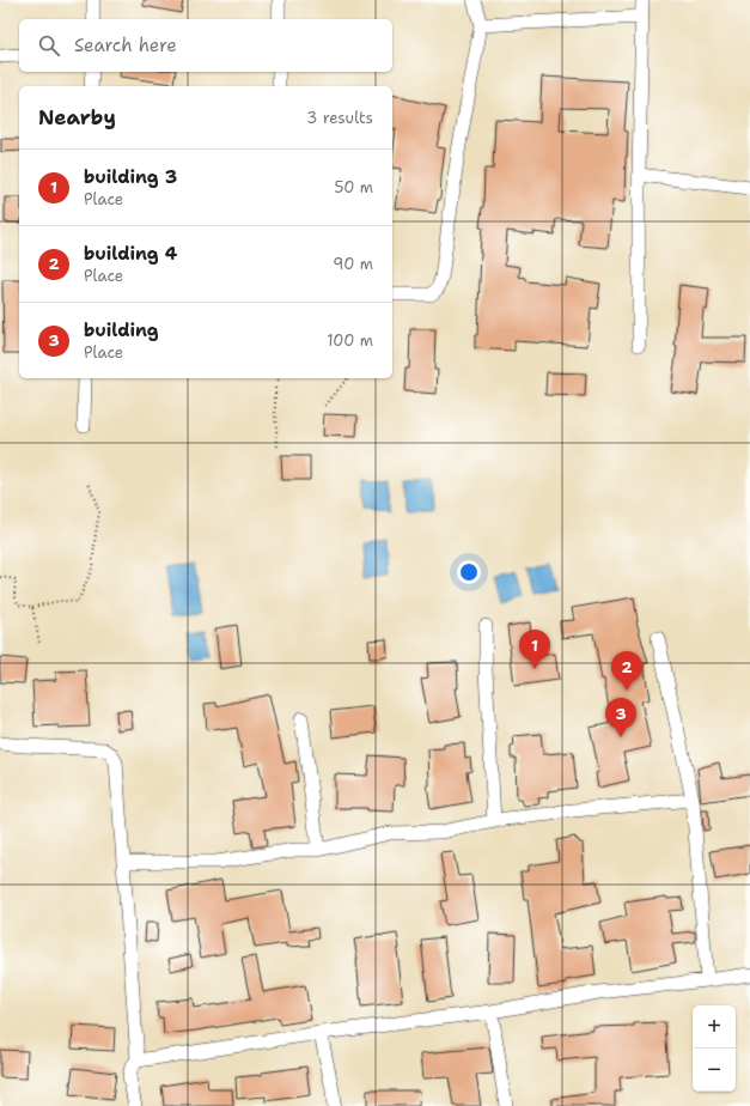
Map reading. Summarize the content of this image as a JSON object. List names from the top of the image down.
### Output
{
  "page": {
    "search": "Search here",
    "heading": ["Nearby", "3 results"],
    "list": [
      {
        "mark": "1",
        "name": "building 3",
        "note": "Place",
        "value": "50 m"
      },
      {
        "mark": "2",
        "name": "building 4",
        "note": "Place",
        "value": "90 m"
      },
      {
        "mark": "3",
        "name": "building",
        "note": "Place",
        "value": "100 m"
      }
    ],
    "pins": ["1", "2", "3"],
    "map_buttons": ["+", "−"]
  }
}
